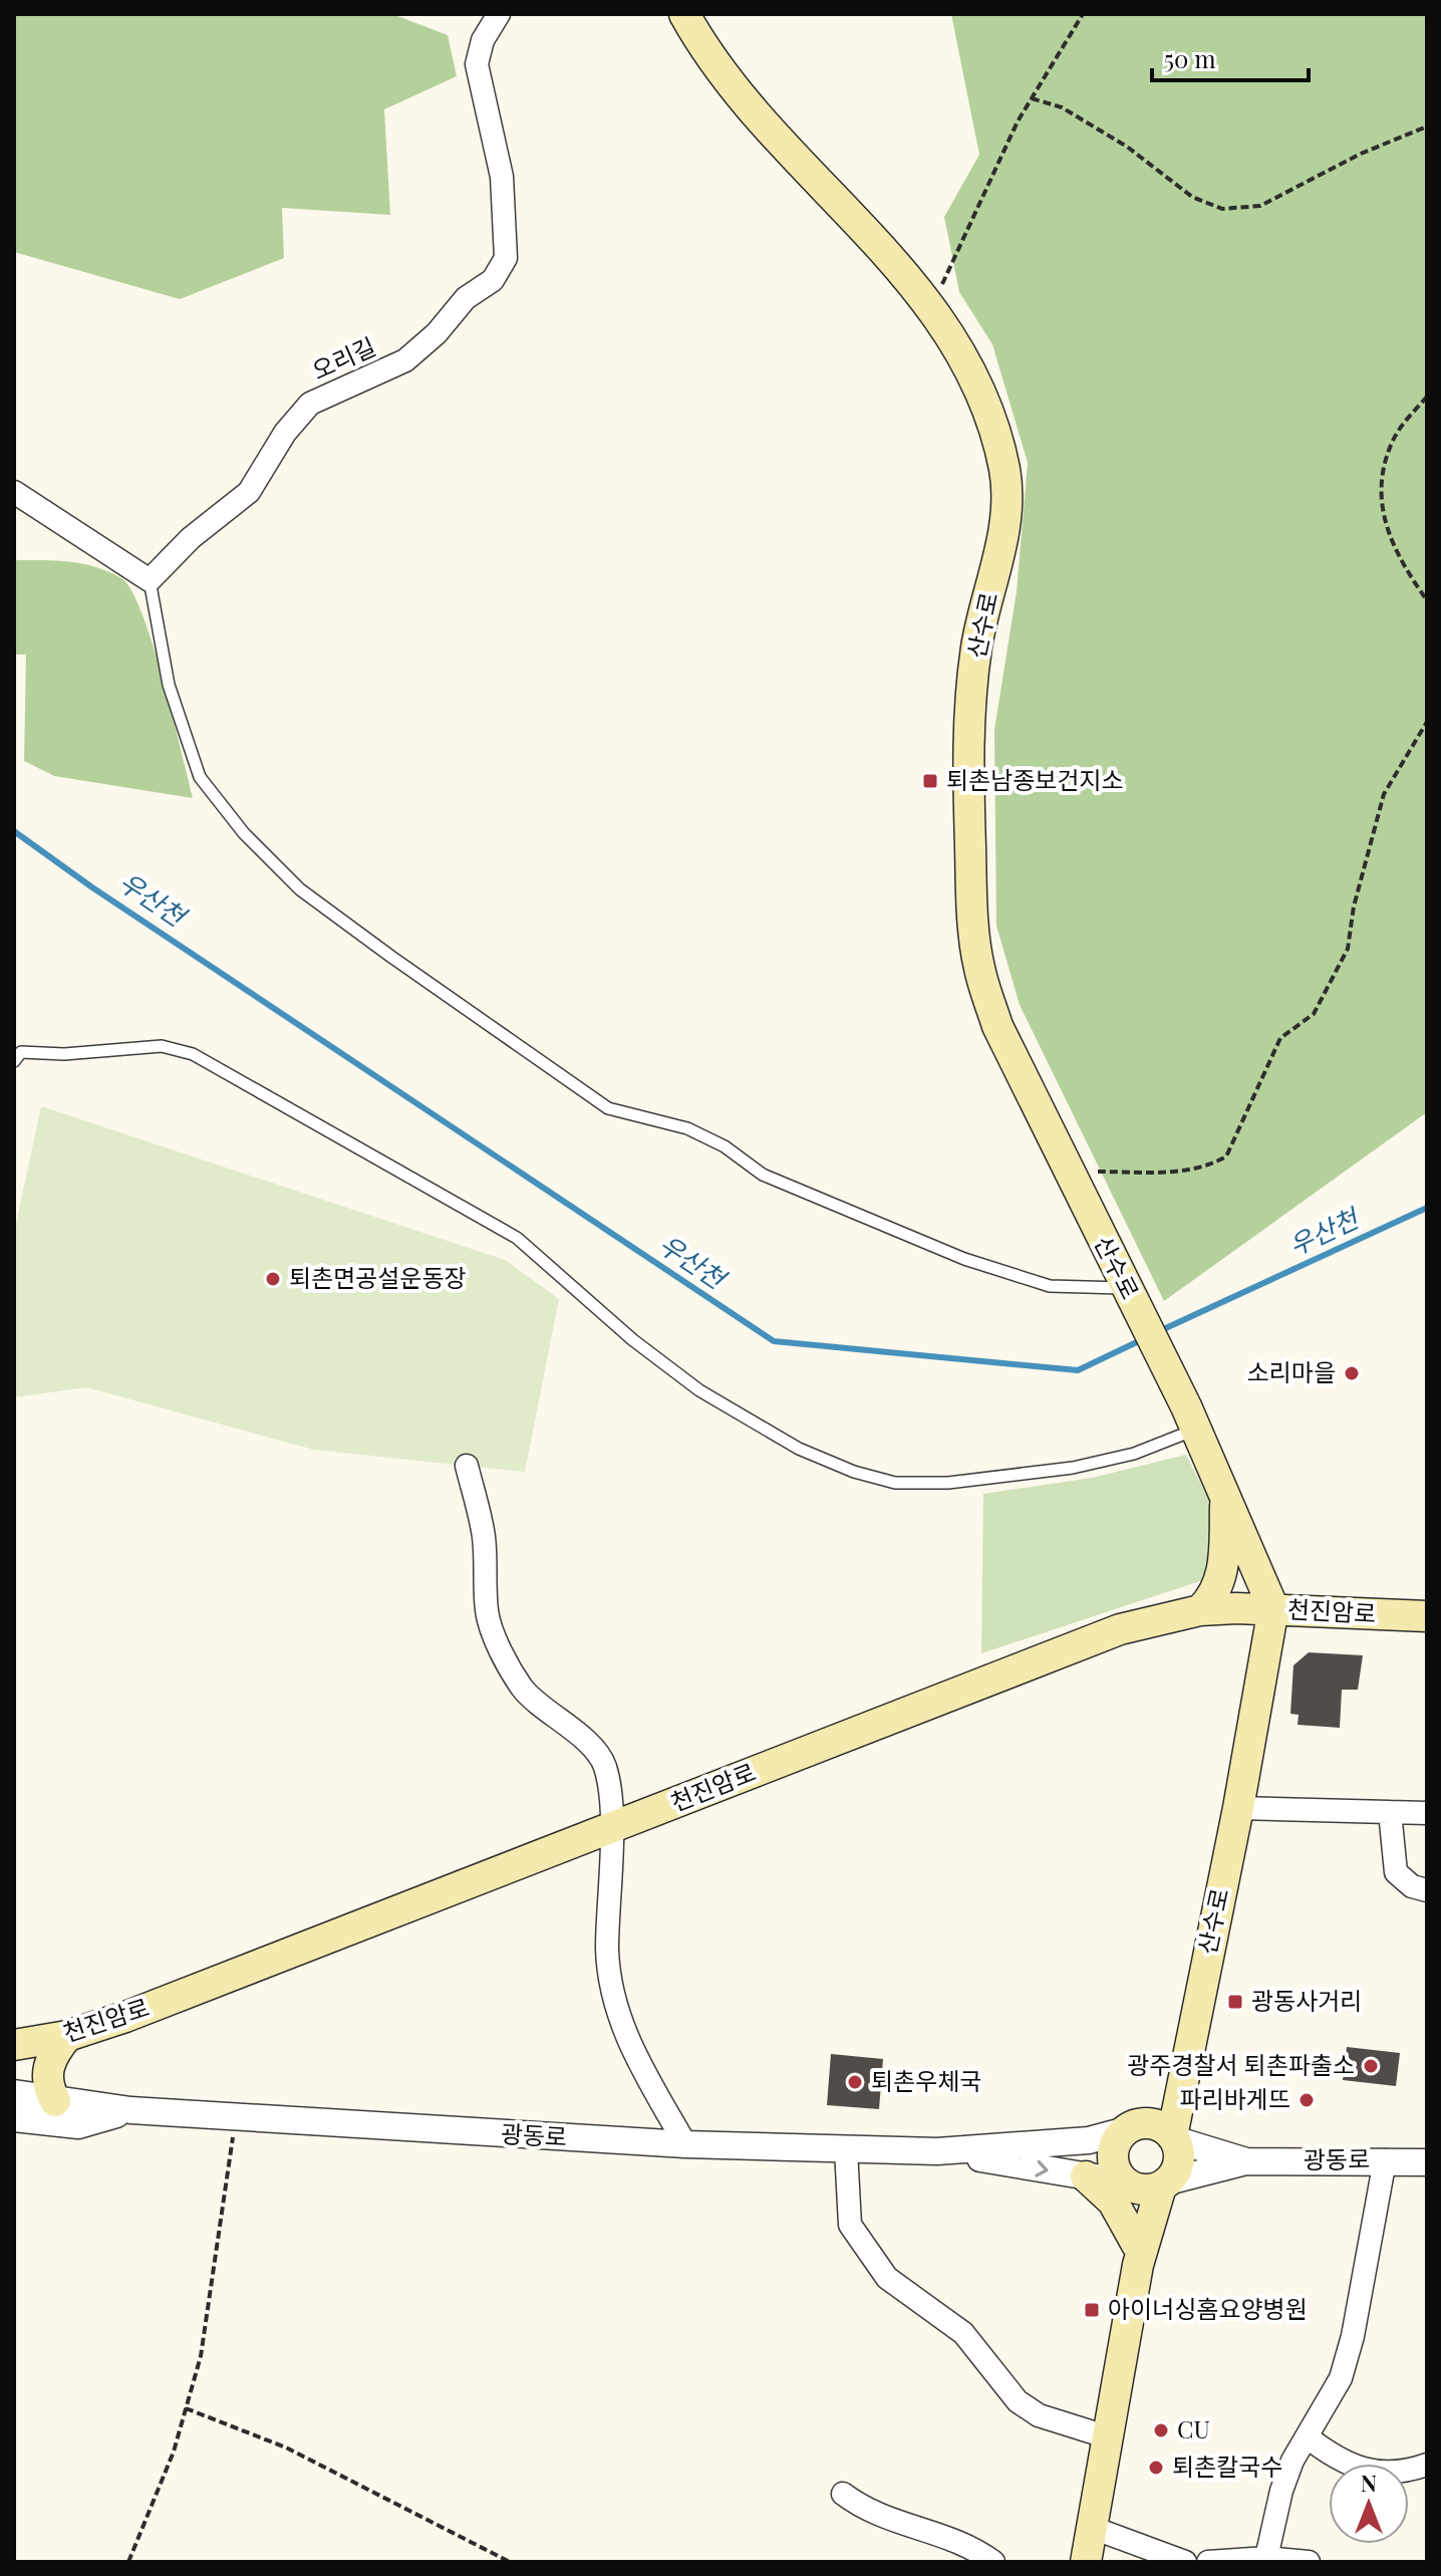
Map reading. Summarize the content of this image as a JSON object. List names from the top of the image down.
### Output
{
  "streets": {
    "main road": ["산수로", "천진암로"],
    "street": ["오리길", "광동로"]
  },
  "crossings": [
    ["산수로", "천진암로"]
  ],
  "water": ["우산천"],
  "places": {
    "transit": ["퇴촌남종보건지소", "광동사거리", "아이너싱홈요양병원"],
    "other": [
      "퇴촌면공설운동장",
      "소리마을",
      "광주경찰서 퇴촌파출소",
      "퇴촌우체국",
      "파리바게뜨",
      "CU",
      "퇴촌칼국수"
    ]
  },
  "scale_bar": "50 m",
  "north": "top"
}
